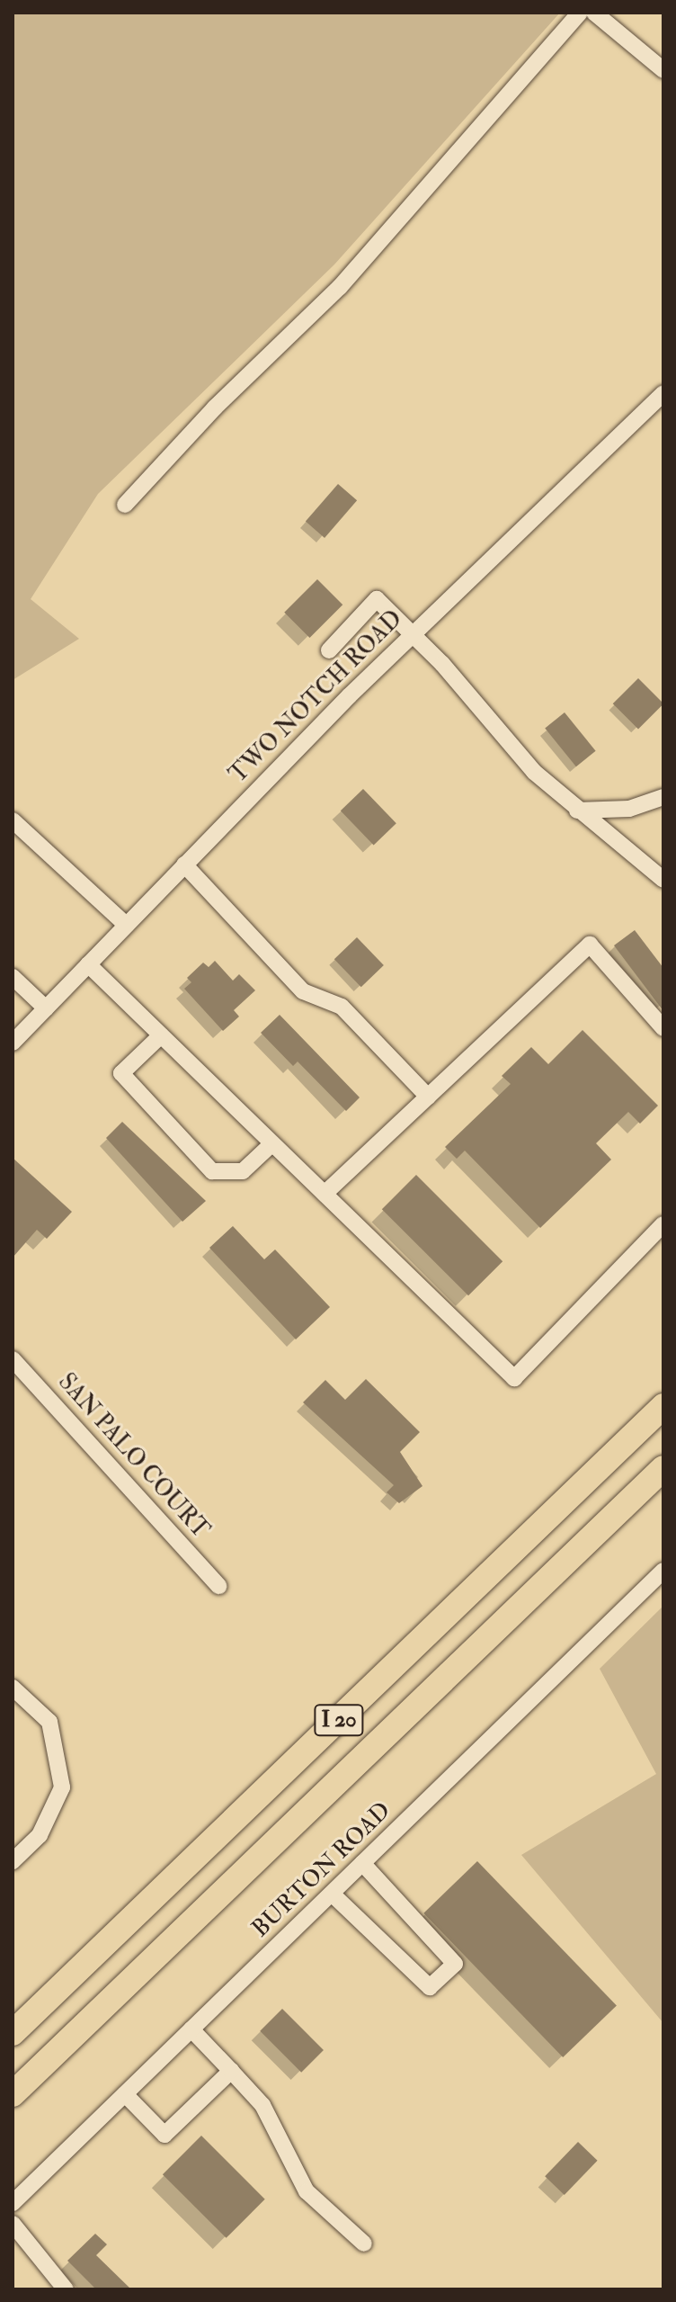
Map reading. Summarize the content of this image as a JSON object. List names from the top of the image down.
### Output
{
  "streets": {
    "highway": ["I 20"],
    "street": ["TWO NOTCH ROAD", "SAN PALO COURT", "BURTON ROAD"]
  }
}
